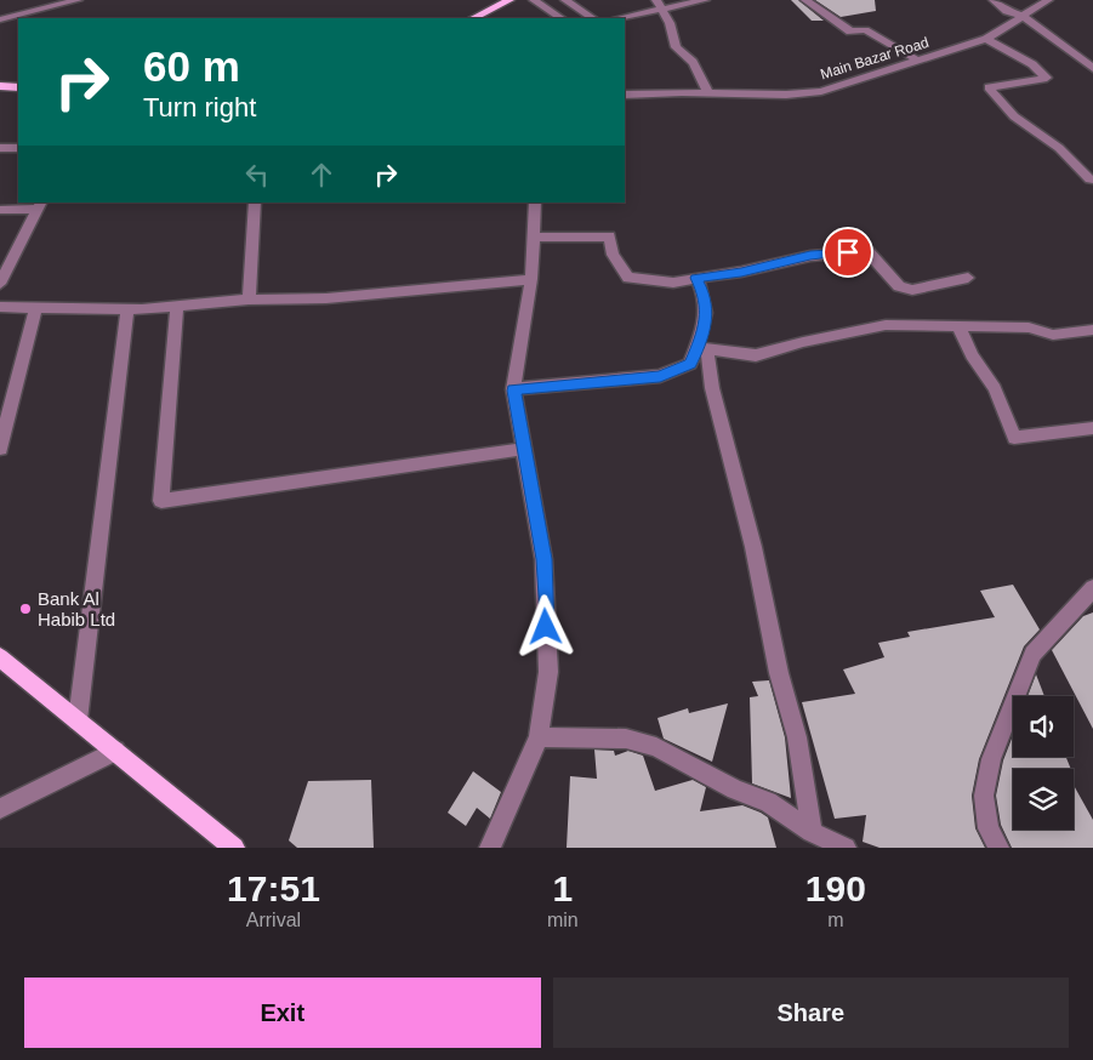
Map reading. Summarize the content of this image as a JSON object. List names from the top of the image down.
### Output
{
  "streets": {
    "street": ["Main Bazar Road"]
  },
  "places": ["Bank Al Habib Ltd"],
  "page": {
    "turn": ["60 m", "Turn right"],
    "eta": [
      "17:51",
      "Arrival",
      "1",
      "min",
      "190",
      "m"
    ],
    "buttons": ["Exit", "Share"]
  }
}
